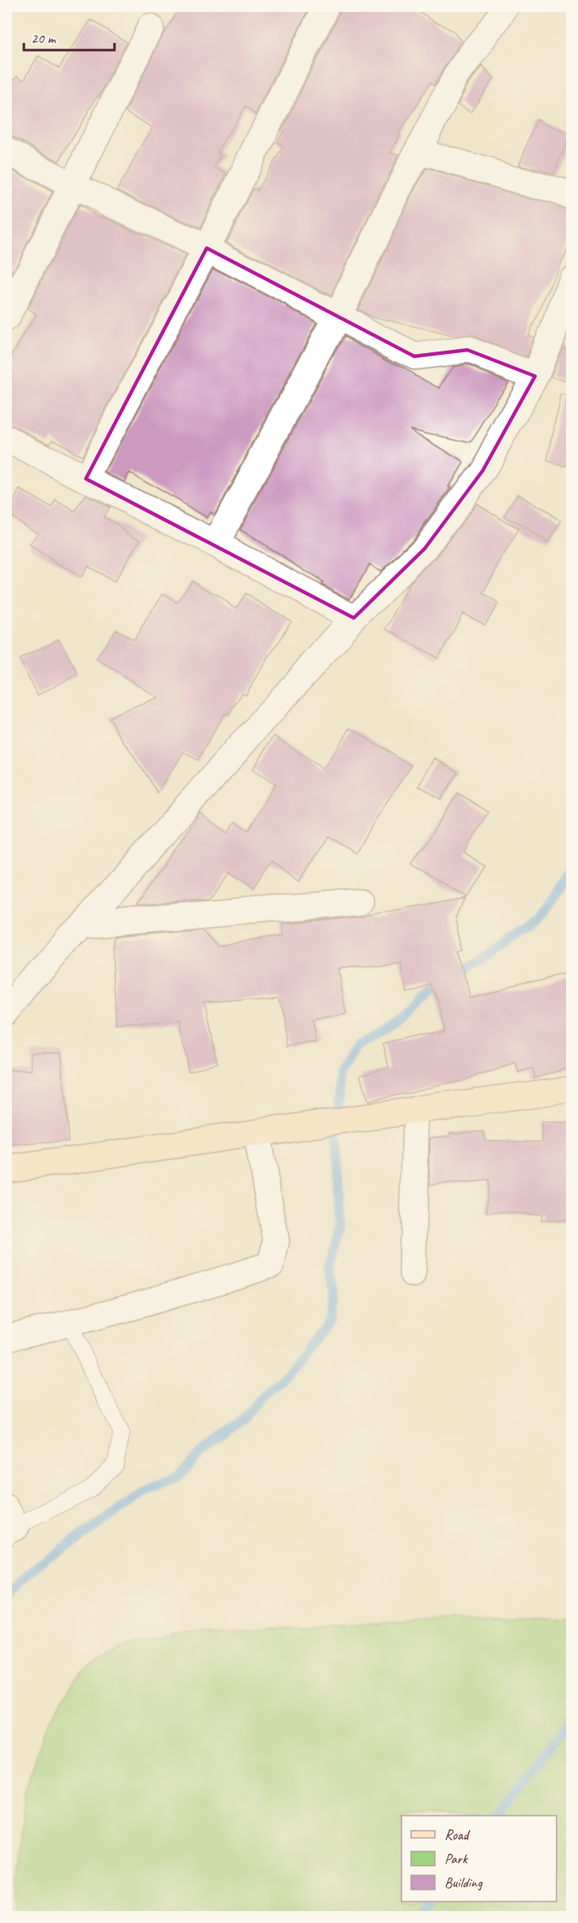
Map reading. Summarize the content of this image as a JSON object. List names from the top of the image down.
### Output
{
  "legend": ["Road", "Park", "Building"],
  "scale_bar": "20 m"
}
